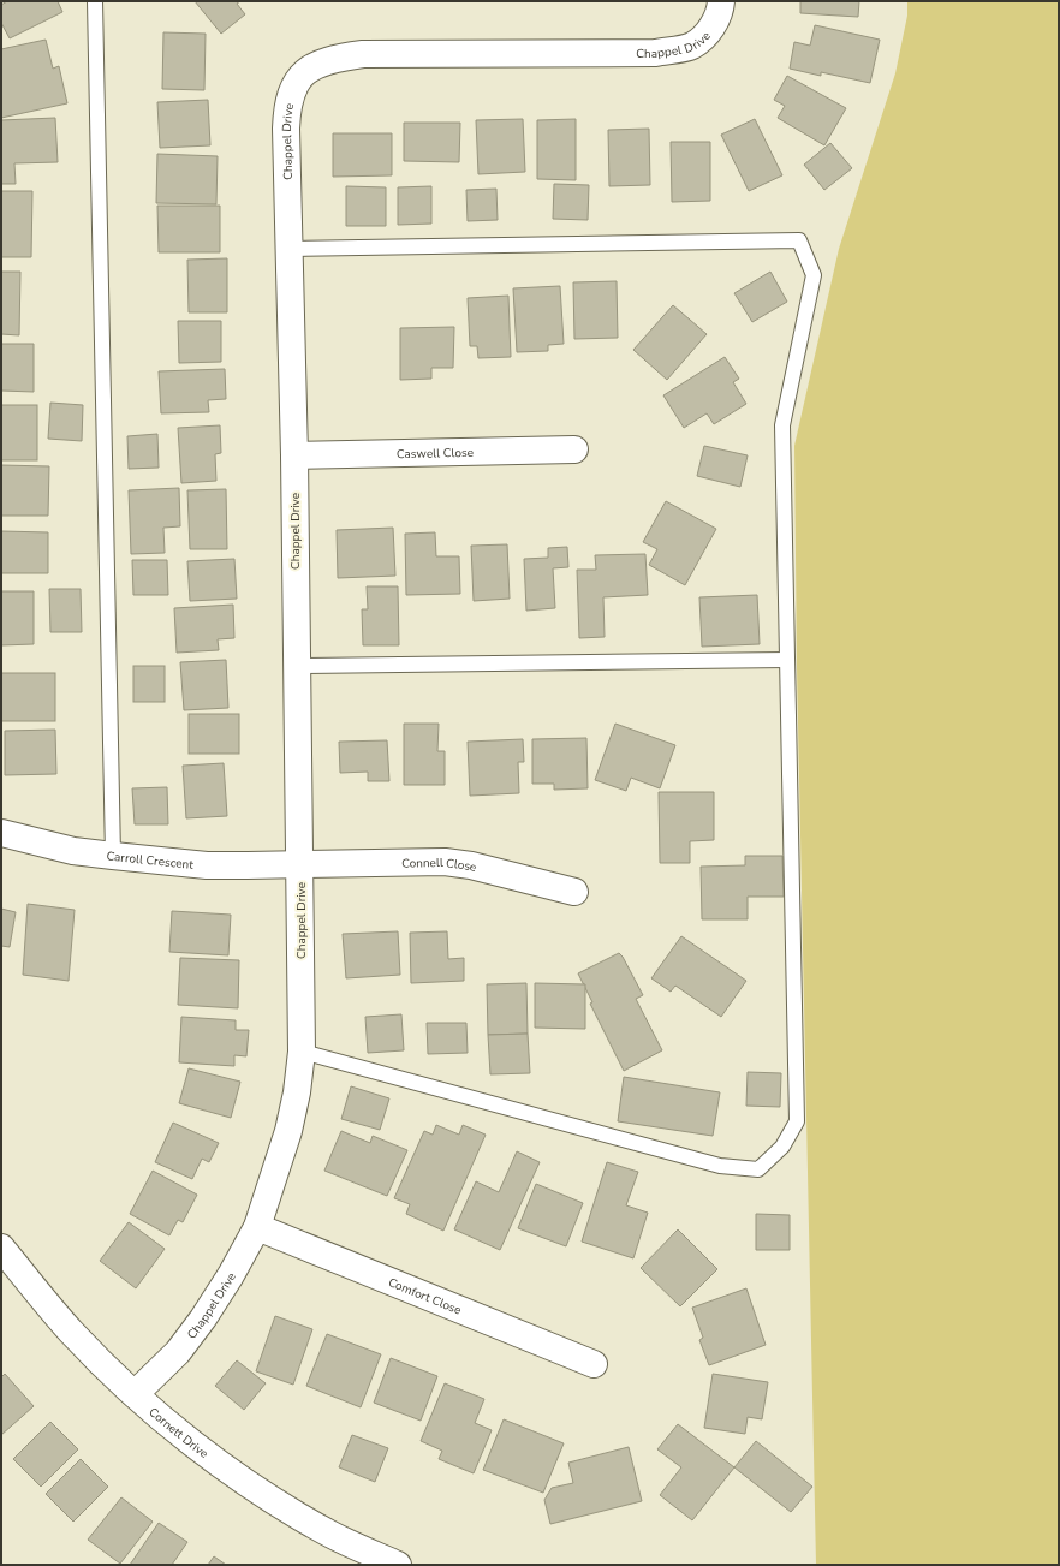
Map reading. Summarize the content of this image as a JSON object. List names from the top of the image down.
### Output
{
  "streets": {
    "street": [
      "Chappel Drive",
      "Caswell Close",
      "Carroll Crescent",
      "Connell Close",
      "Comfort Close",
      "Cornett Drive"
    ]
  },
  "crossings": [
    ["Chappel Drive", "Caswell Close"],
    ["Chappel Drive", "Carroll Crescent"],
    ["Chappel Drive", "Connell Close"],
    ["Chappel Drive", "Comfort Close"],
    ["Chappel Drive", "Cornett Drive"],
    ["Carroll Crescent", "Connell Close"]
  ]
}
